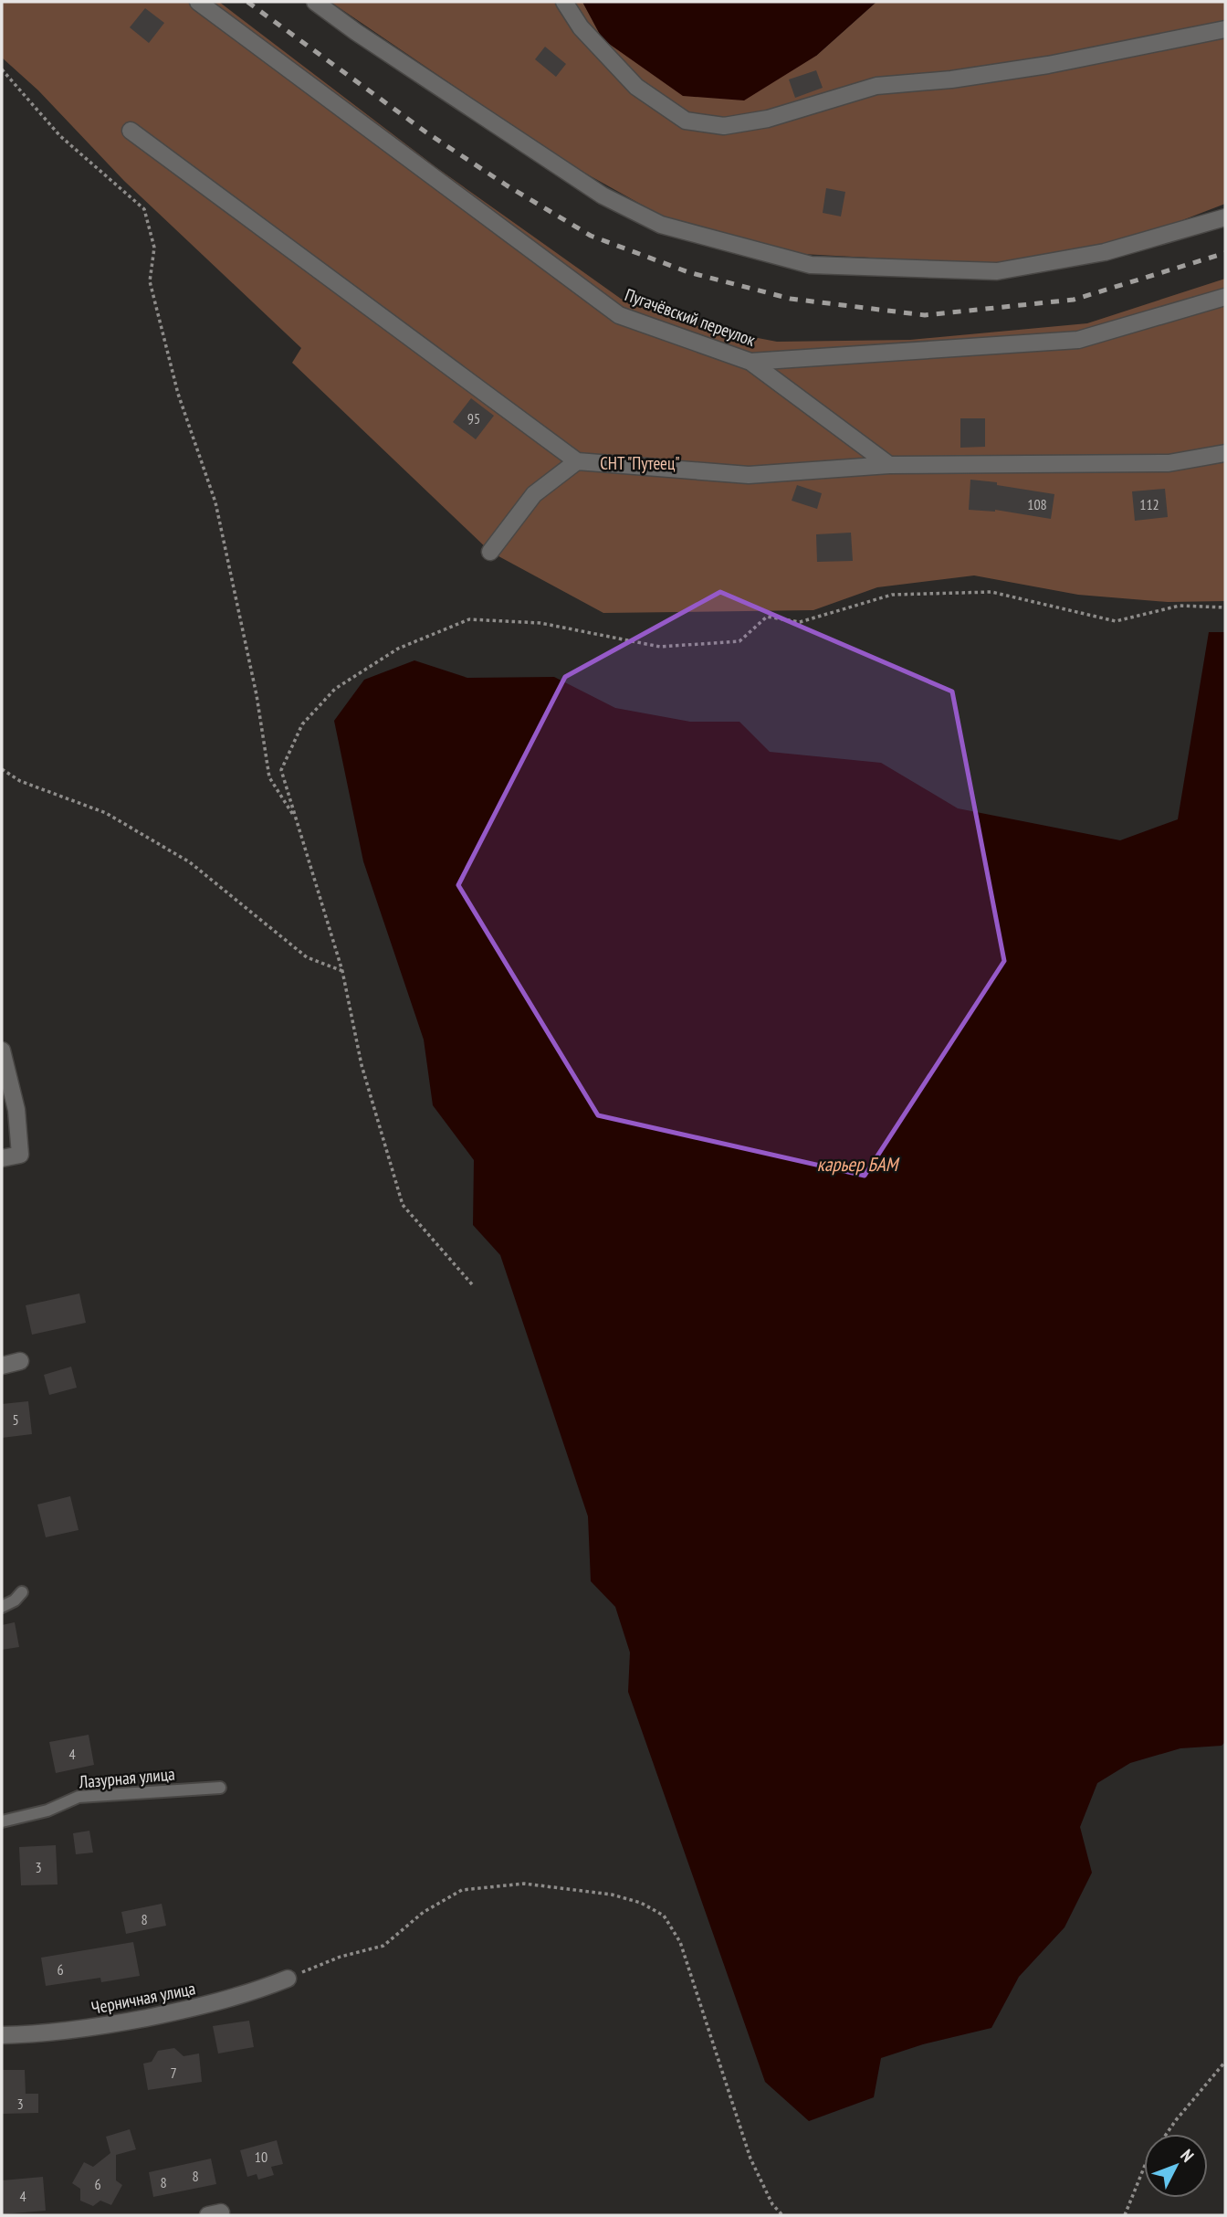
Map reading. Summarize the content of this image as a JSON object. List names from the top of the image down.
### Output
{
  "streets": {
    "street": ["Пугачёвский переулок", "Черничная улица"],
    "lane": ["Лазурная улица"]
  },
  "water": ["карьер БАМ"],
  "parks": ["СНТ \"Путеец\""],
  "house_numbers": [
    "95",
    "108",
    "112",
    "5",
    "4",
    "3",
    "8",
    "6",
    "7",
    "3",
    "10",
    "8",
    "8",
    "6",
    "4"
  ],
  "north": "top right"
}
